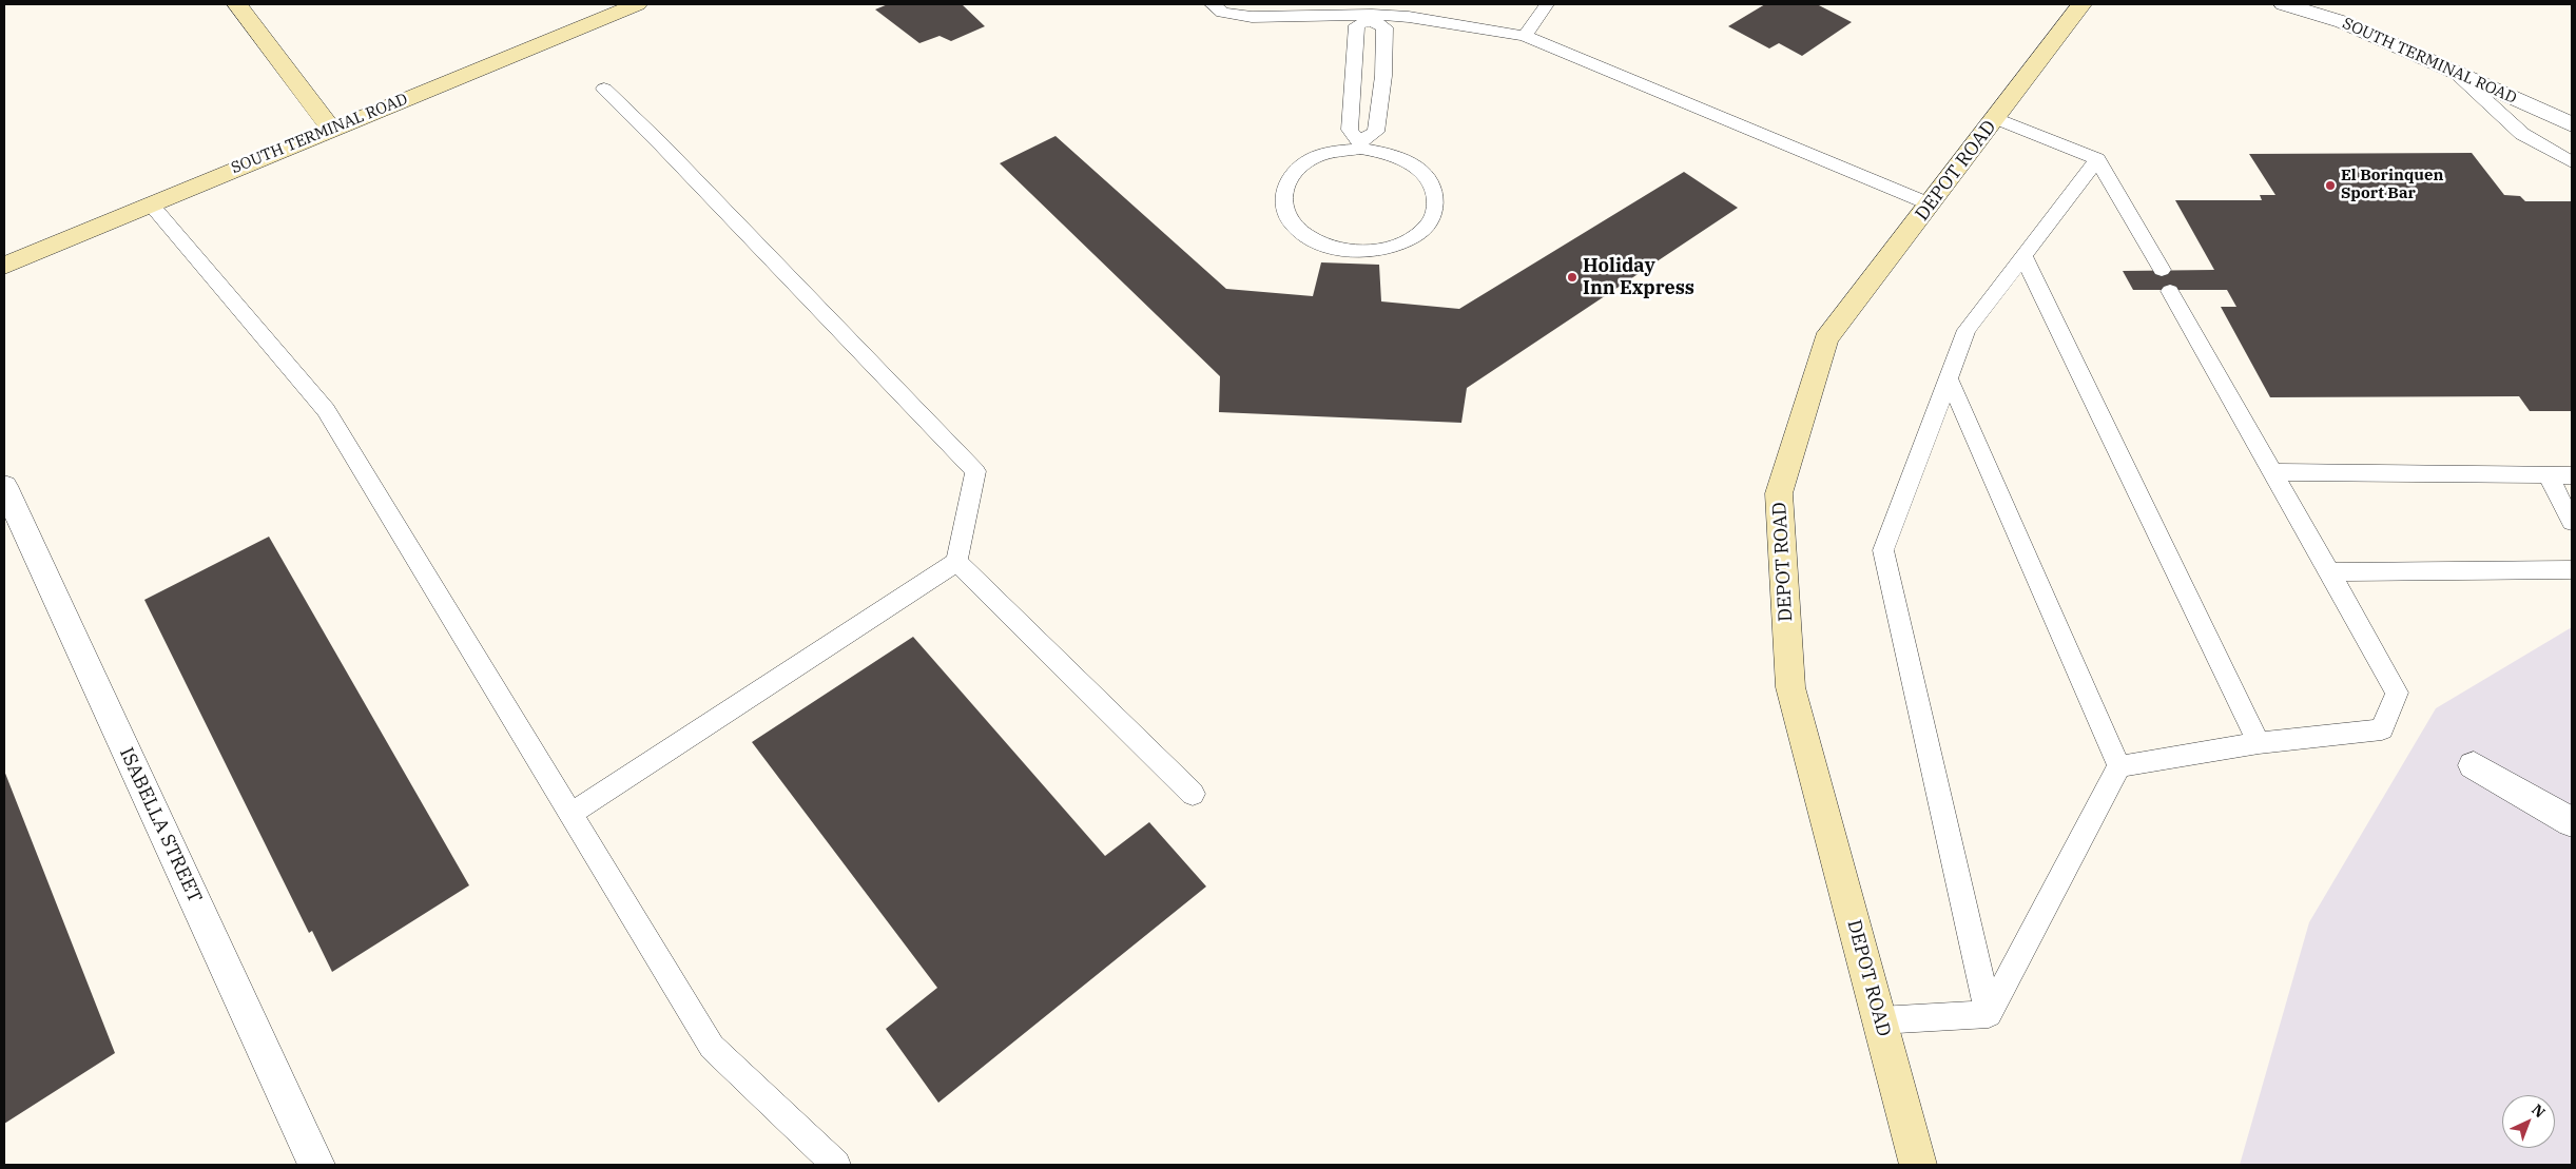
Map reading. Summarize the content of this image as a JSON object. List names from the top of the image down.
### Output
{
  "streets": {
    "street": ["SOUTH TERMINAL ROAD", "DEPOT ROAD", "ISABELLA STREET"]
  },
  "places": ["El Borinquen Sport Bar", "Holiday Inn Express"],
  "north": "top right"
}
